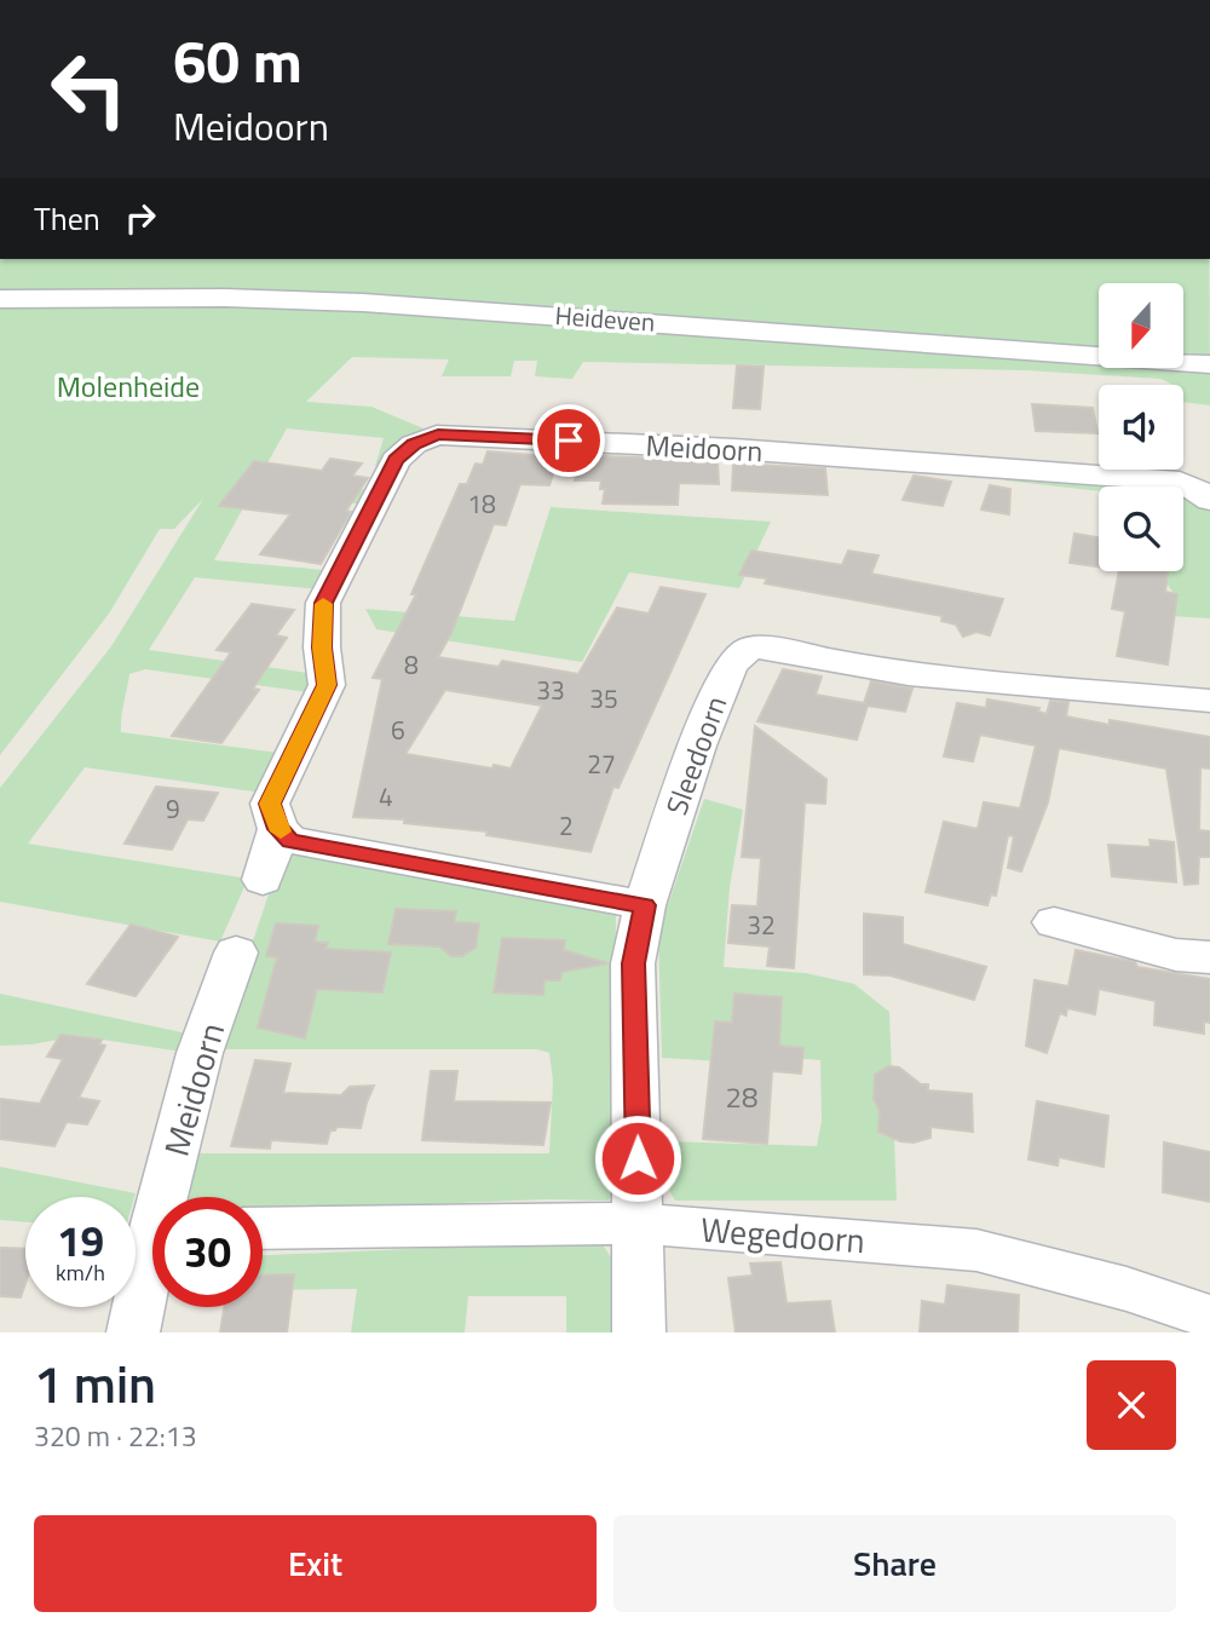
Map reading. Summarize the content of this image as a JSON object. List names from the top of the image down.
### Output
{
  "streets": {
    "street": [
      "Heideven",
      "Meidoorn",
      "Sleedoorn",
      "Wegedoorn"
    ]
  },
  "crossings": [
    ["Sleedoorn", "Wegedoorn"]
  ],
  "parks": ["Molenheide"],
  "house_numbers": [
    "18",
    "8",
    "33",
    "35",
    "6",
    "27",
    "4",
    "9",
    "2",
    "32",
    "28"
  ],
  "north": "bottom",
  "page": {
    "turn": ["60 m", "Meidoorn"],
    "then": "Then",
    "speed": "19 km/h",
    "limit": "30",
    "heading": ["1 min", "320 m · 22:13"],
    "buttons": ["Exit", "Share"]
  }
}
